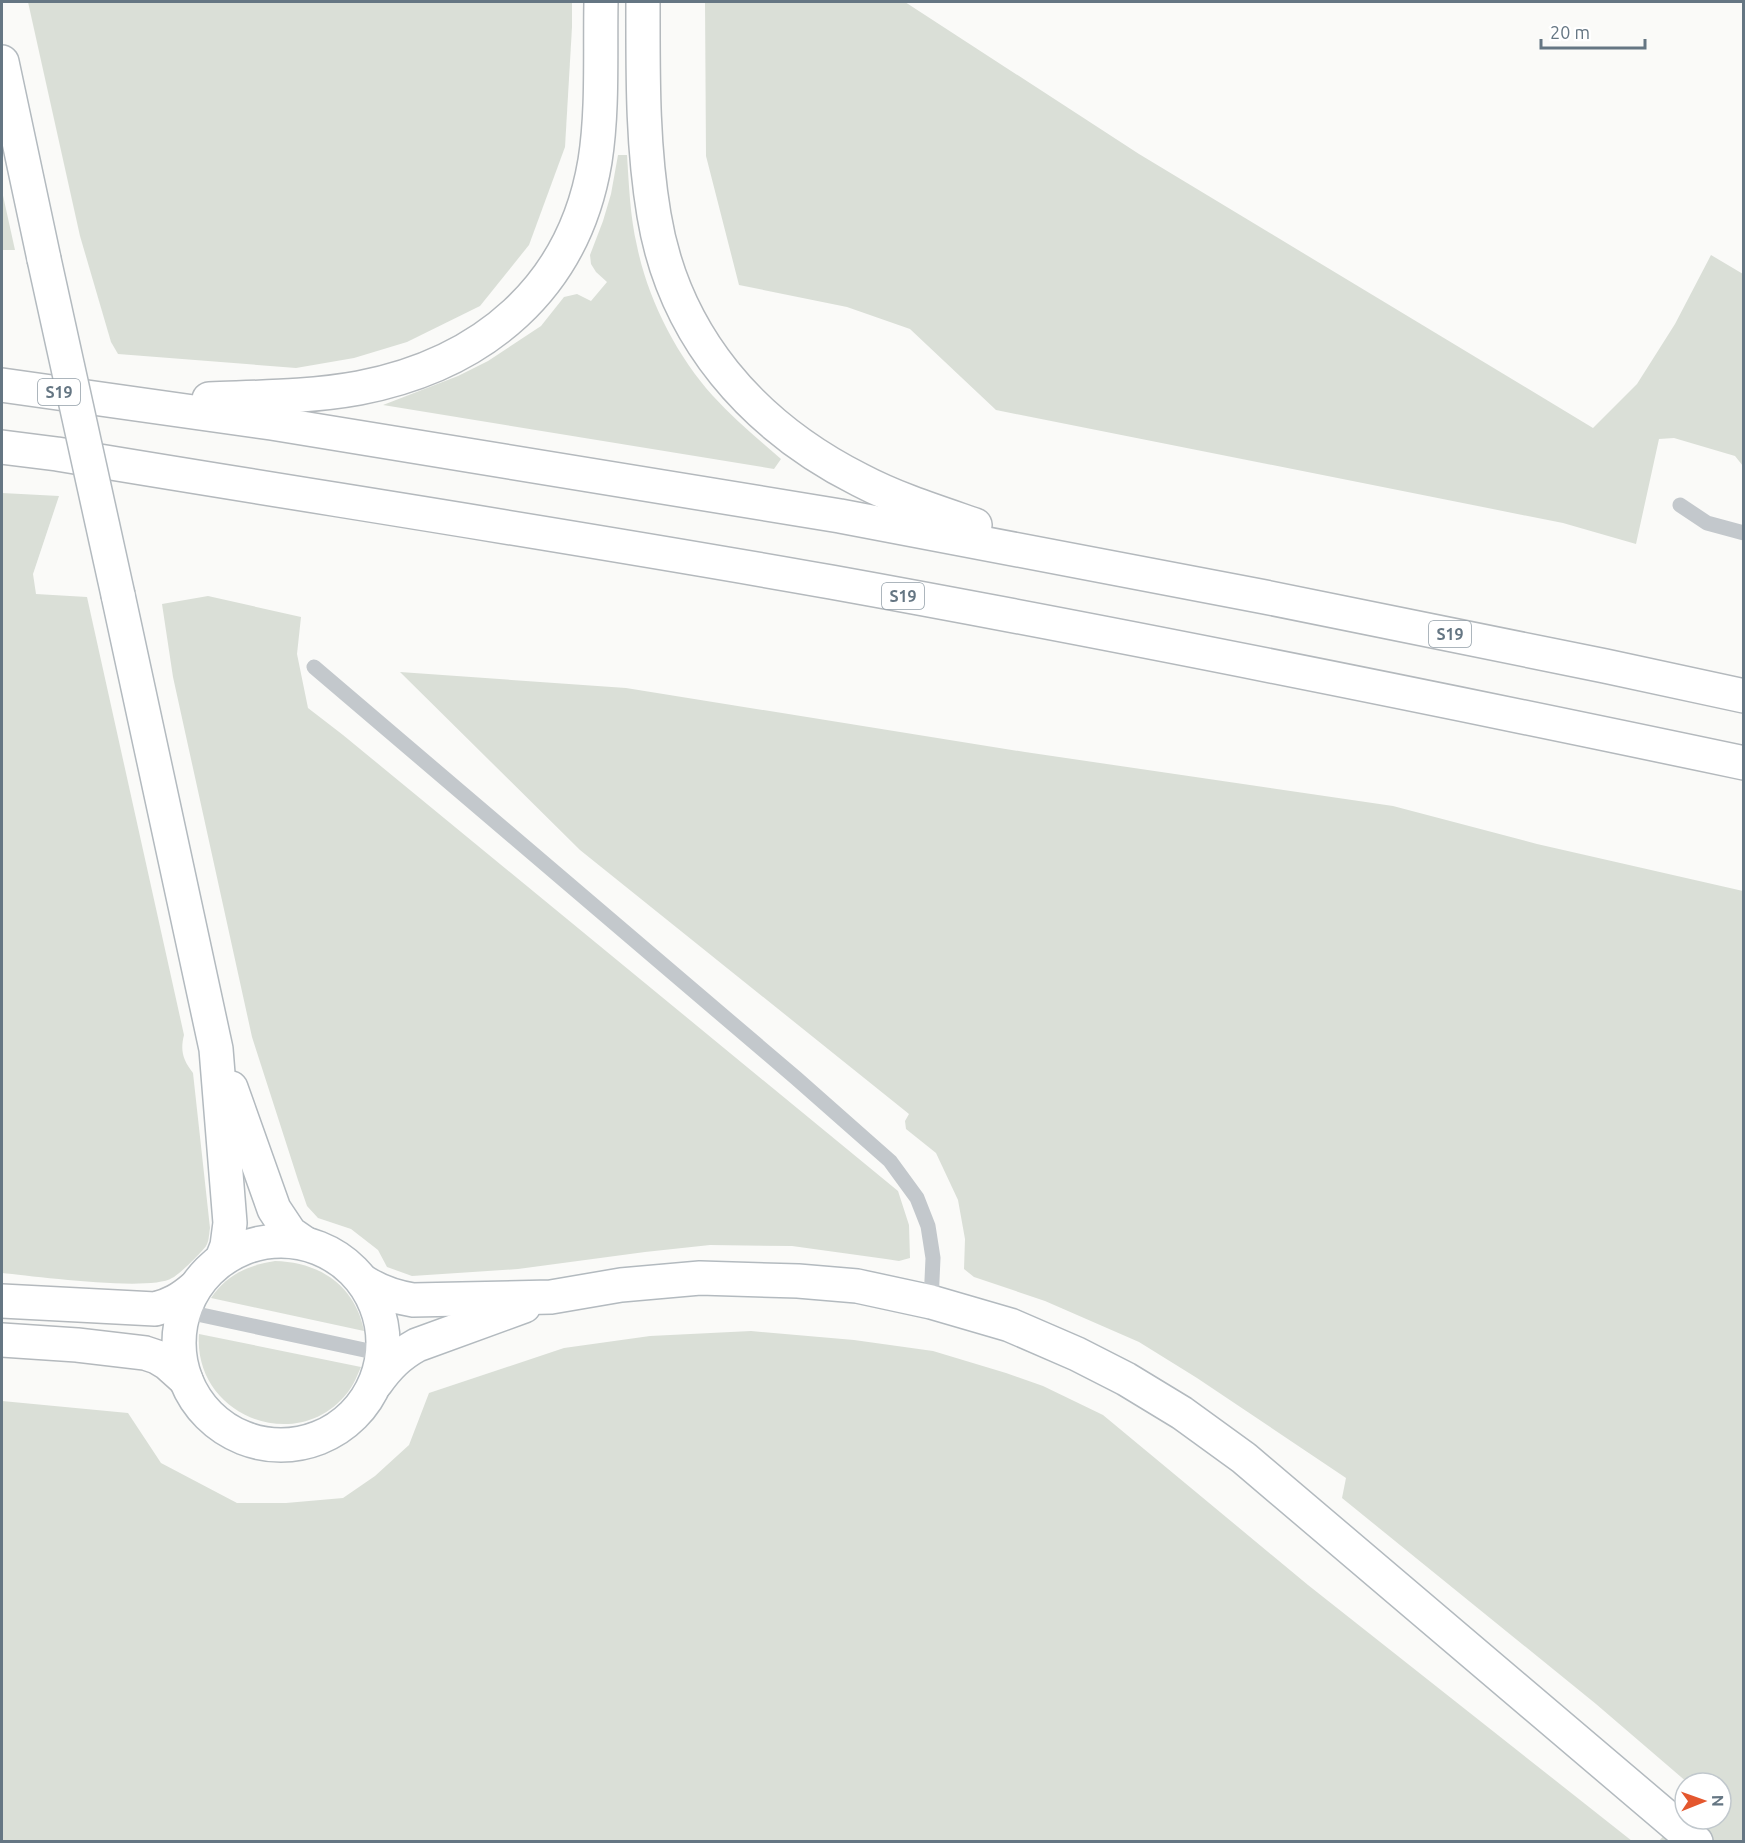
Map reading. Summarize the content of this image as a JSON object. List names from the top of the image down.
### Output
{
  "streets": {
    "main road": ["S19"]
  },
  "scale_bar": "20 m",
  "north": "right"
}
